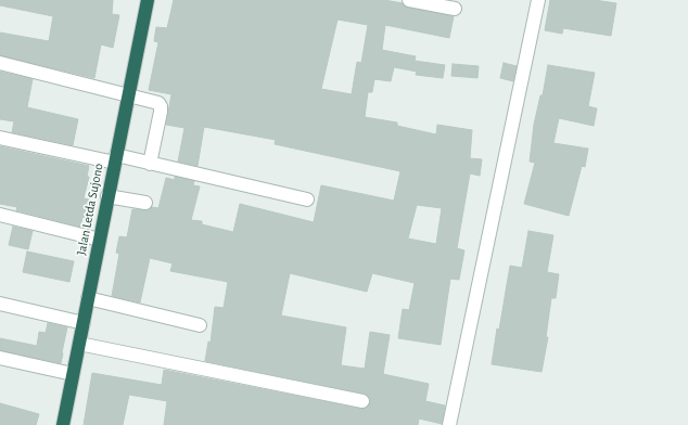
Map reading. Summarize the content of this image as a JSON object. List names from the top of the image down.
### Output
{
  "streets": {
    "highway": ["Jalan Letda Sujono"]
  }
}
